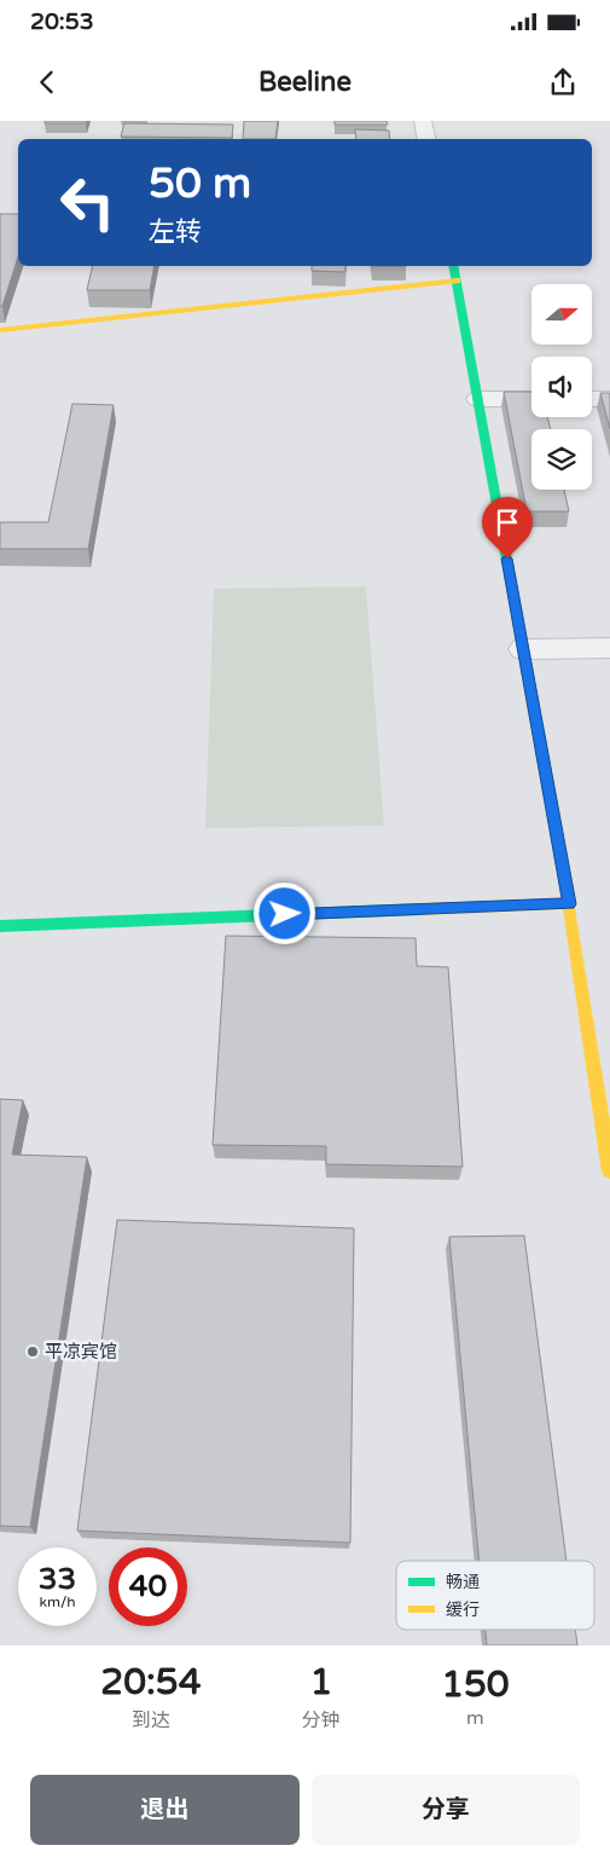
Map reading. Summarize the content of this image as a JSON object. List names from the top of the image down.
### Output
{
  "places": ["平凉宾馆"],
  "legend": ["畅通", "缓行"],
  "north": "right",
  "page": {
    "status": "20:53",
    "header": "Beeline",
    "turn": ["50 m", "左转"],
    "speed": "33 km/h",
    "limit": "40",
    "eta": [
      "20:54",
      "到达",
      "1",
      "分钟",
      "150",
      "m"
    ],
    "buttons": ["退出", "分享"]
  }
}
